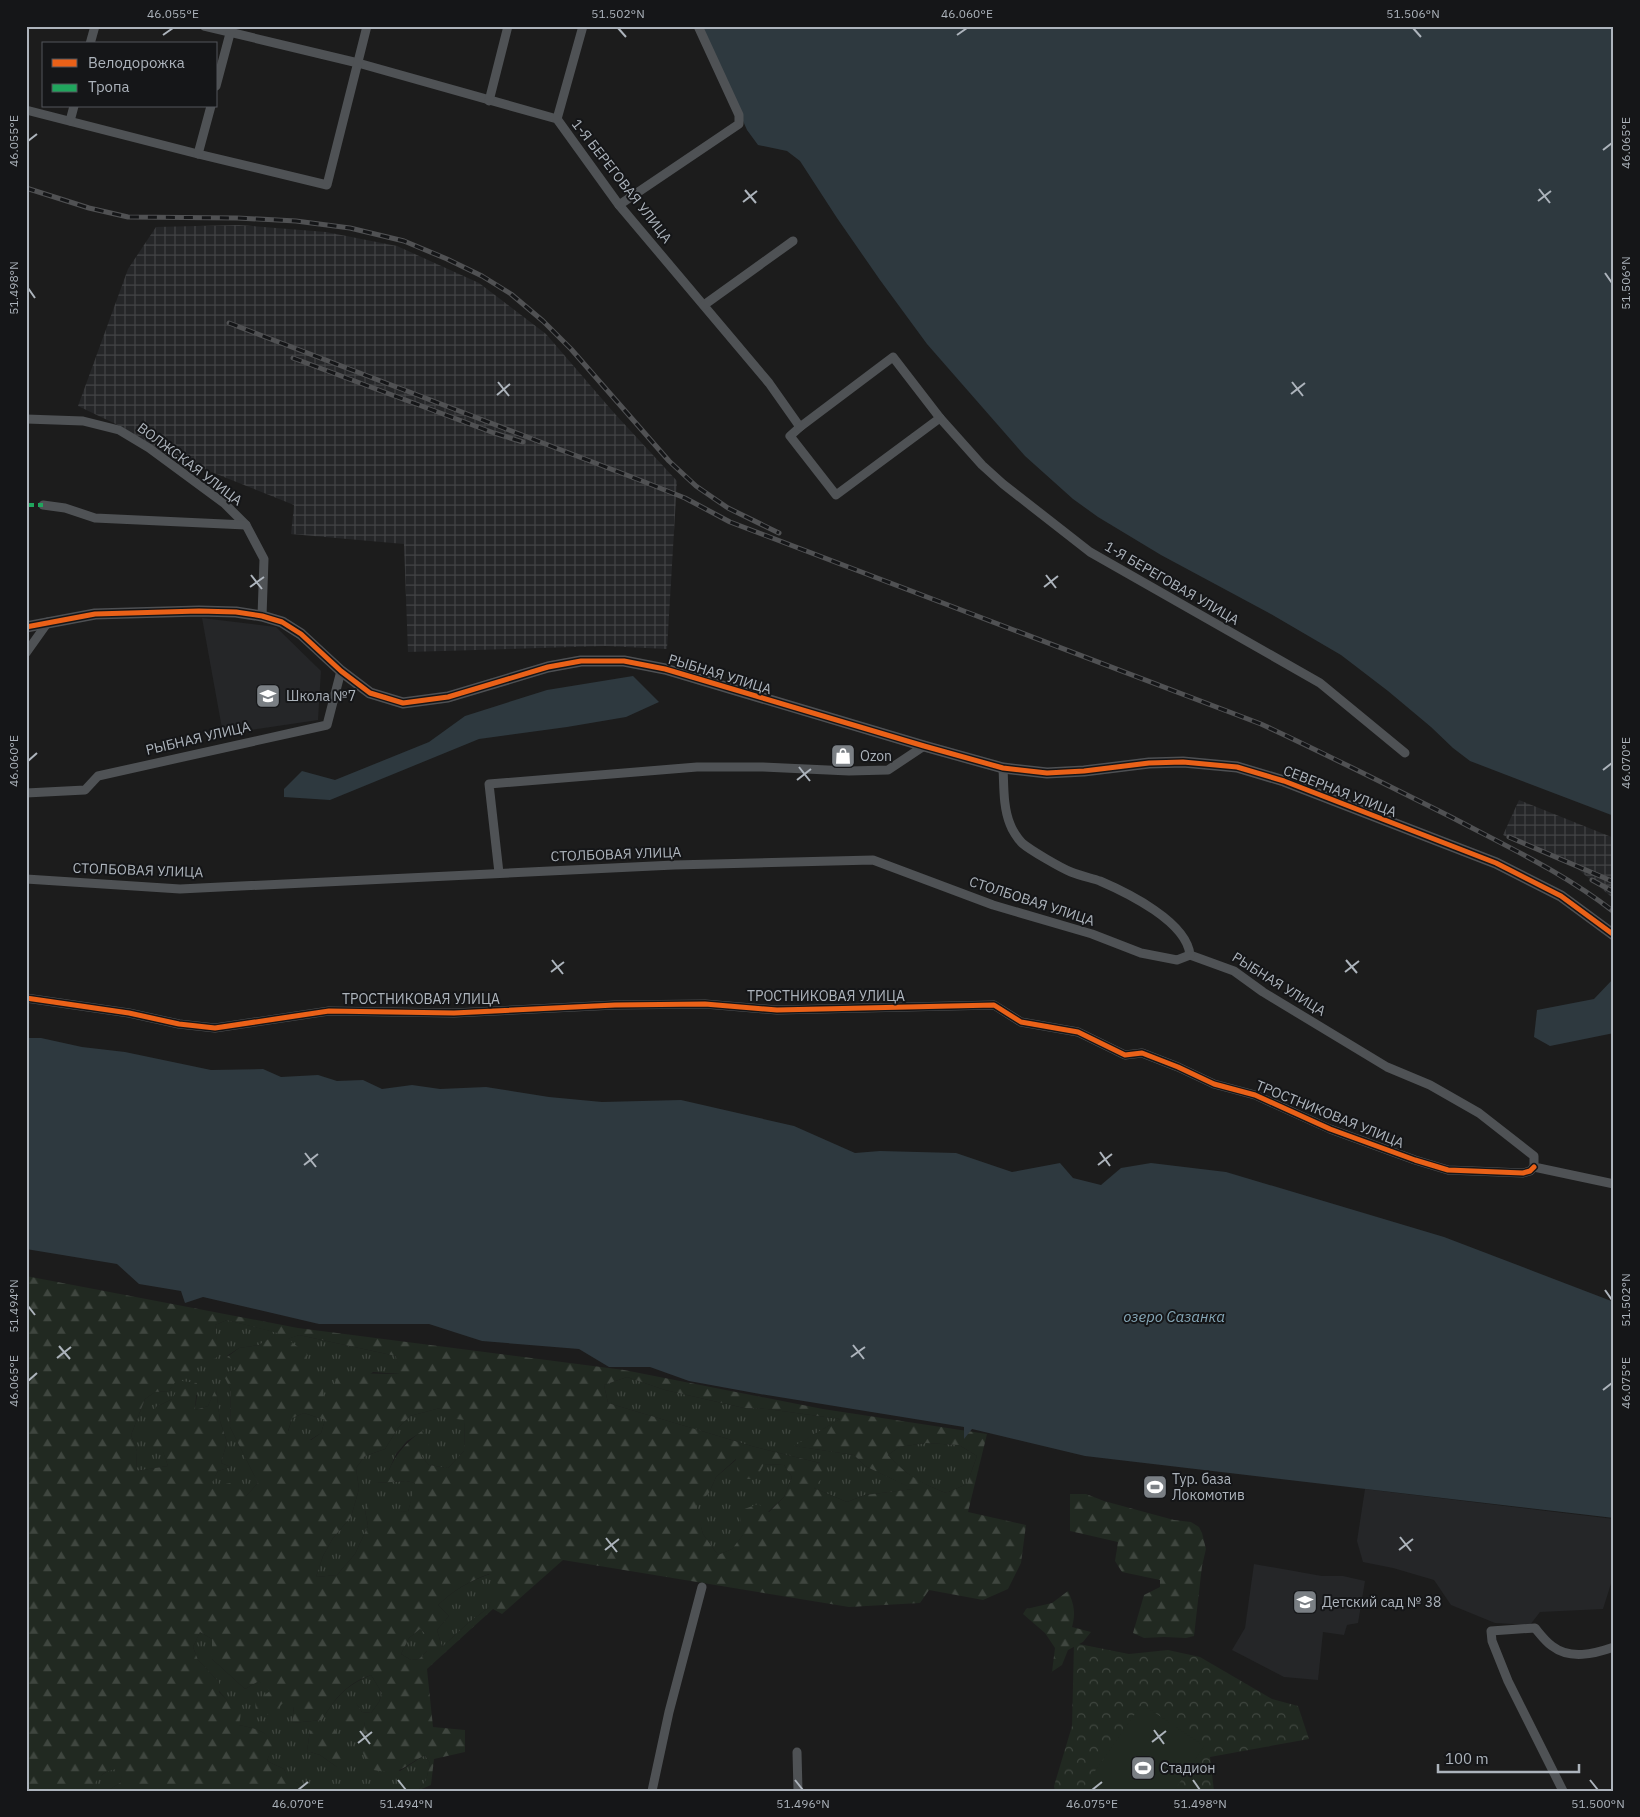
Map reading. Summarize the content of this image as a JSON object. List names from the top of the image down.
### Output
{
  "streets": {
    "street": [
      "1-Я БЕРЕГОВАЯ УЛИЦА",
      "ВОЛЖСКАЯ УЛИЦА",
      "РЫБНАЯ УЛИЦА",
      "СЕВЕРНАЯ УЛИЦА",
      "СТОЛБОВАЯ УЛИЦА",
      "ТРОСТНИКОВАЯ УЛИЦА"
    ]
  },
  "crossings": [
    ["ВОЛЖСКАЯ УЛИЦА", "РЫБНАЯ УЛИЦА"],
    ["РЫБНАЯ УЛИЦА", "СЕВЕРНАЯ УЛИЦА"],
    ["РЫБНАЯ УЛИЦА", "СТОЛБОВАЯ УЛИЦА"],
    ["РЫБНАЯ УЛИЦА", "ТРОСТНИКОВАЯ УЛИЦА"]
  ],
  "water": ["озеро Сазанка"],
  "places": {
    "school or university": ["Школа №7", "Детский сад № 38"],
    "shop": ["Ozon"],
    "sports": ["Тур. база Локомотив", "Стадион"]
  },
  "legend": ["Велодорожка", "Тропа"],
  "scale_bar": "100 m",
  "coordinates": [
    "46.055°E",
    "51.502°N",
    "46.060°E",
    "51.506°N",
    "46.065°E",
    "51.498°N",
    "46.070°E",
    "51.494°N",
    "46.075°E",
    "51.496°N",
    "51.500°N"
  ]
}
